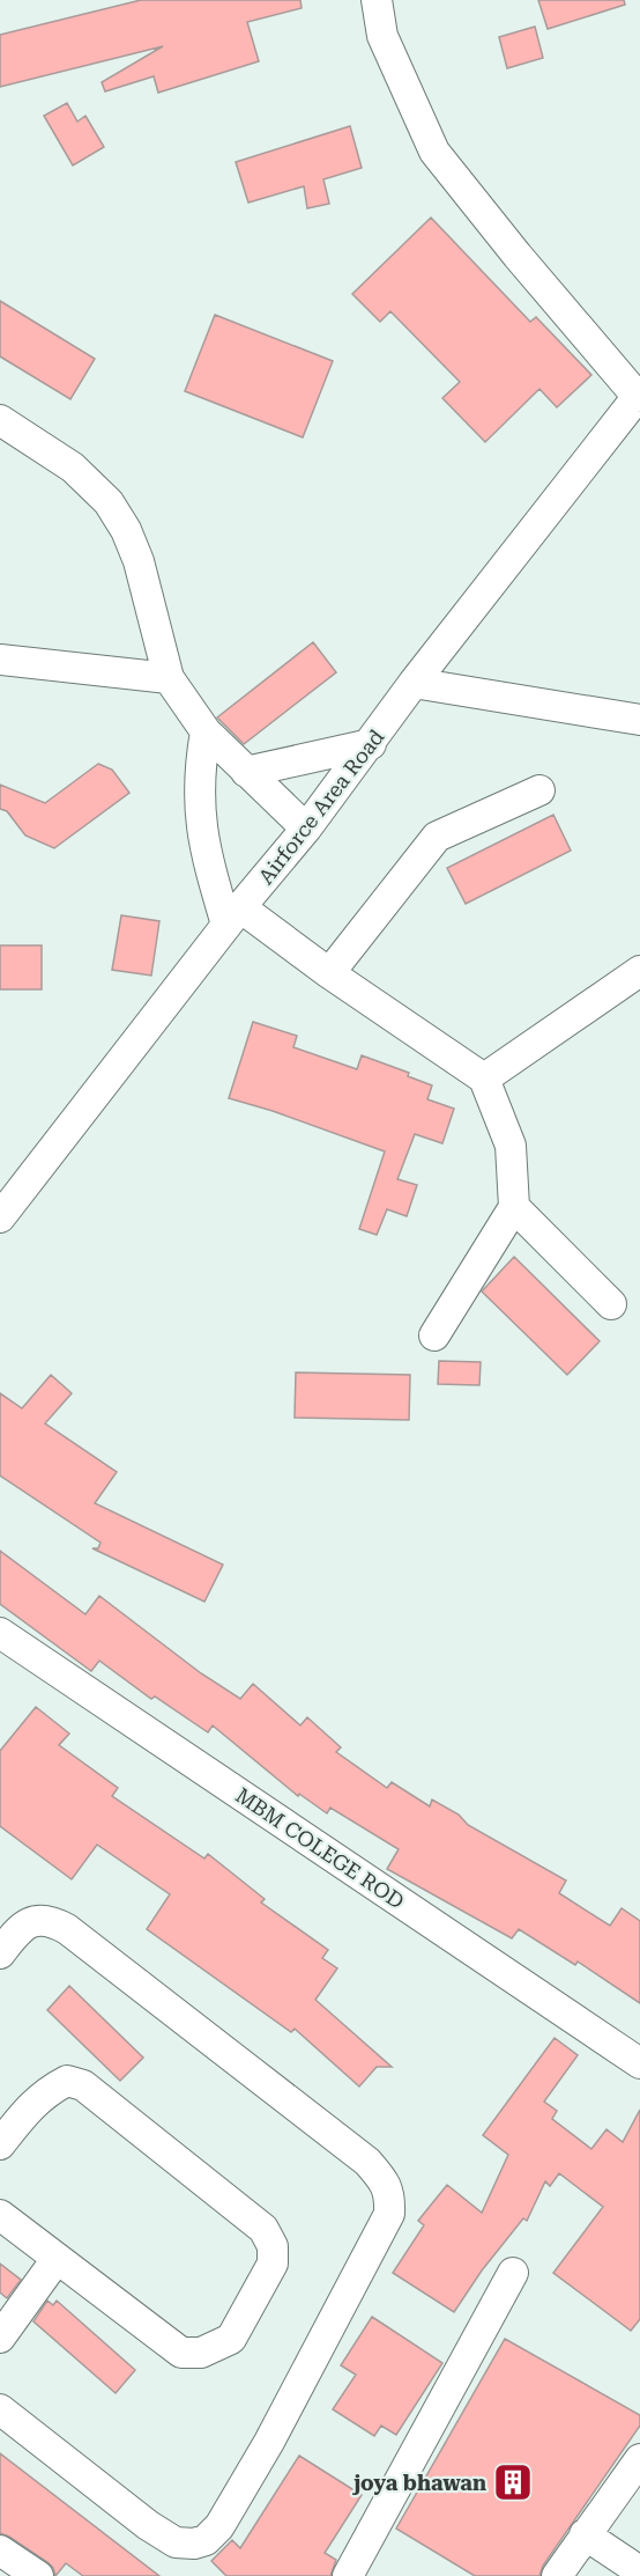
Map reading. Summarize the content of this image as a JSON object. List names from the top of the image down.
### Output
{
  "streets": {
    "street": ["Airforce Area Road", "MBM COLEGE ROD"]
  },
  "places": {
    "building": ["joya bhawan"]
  }
}
